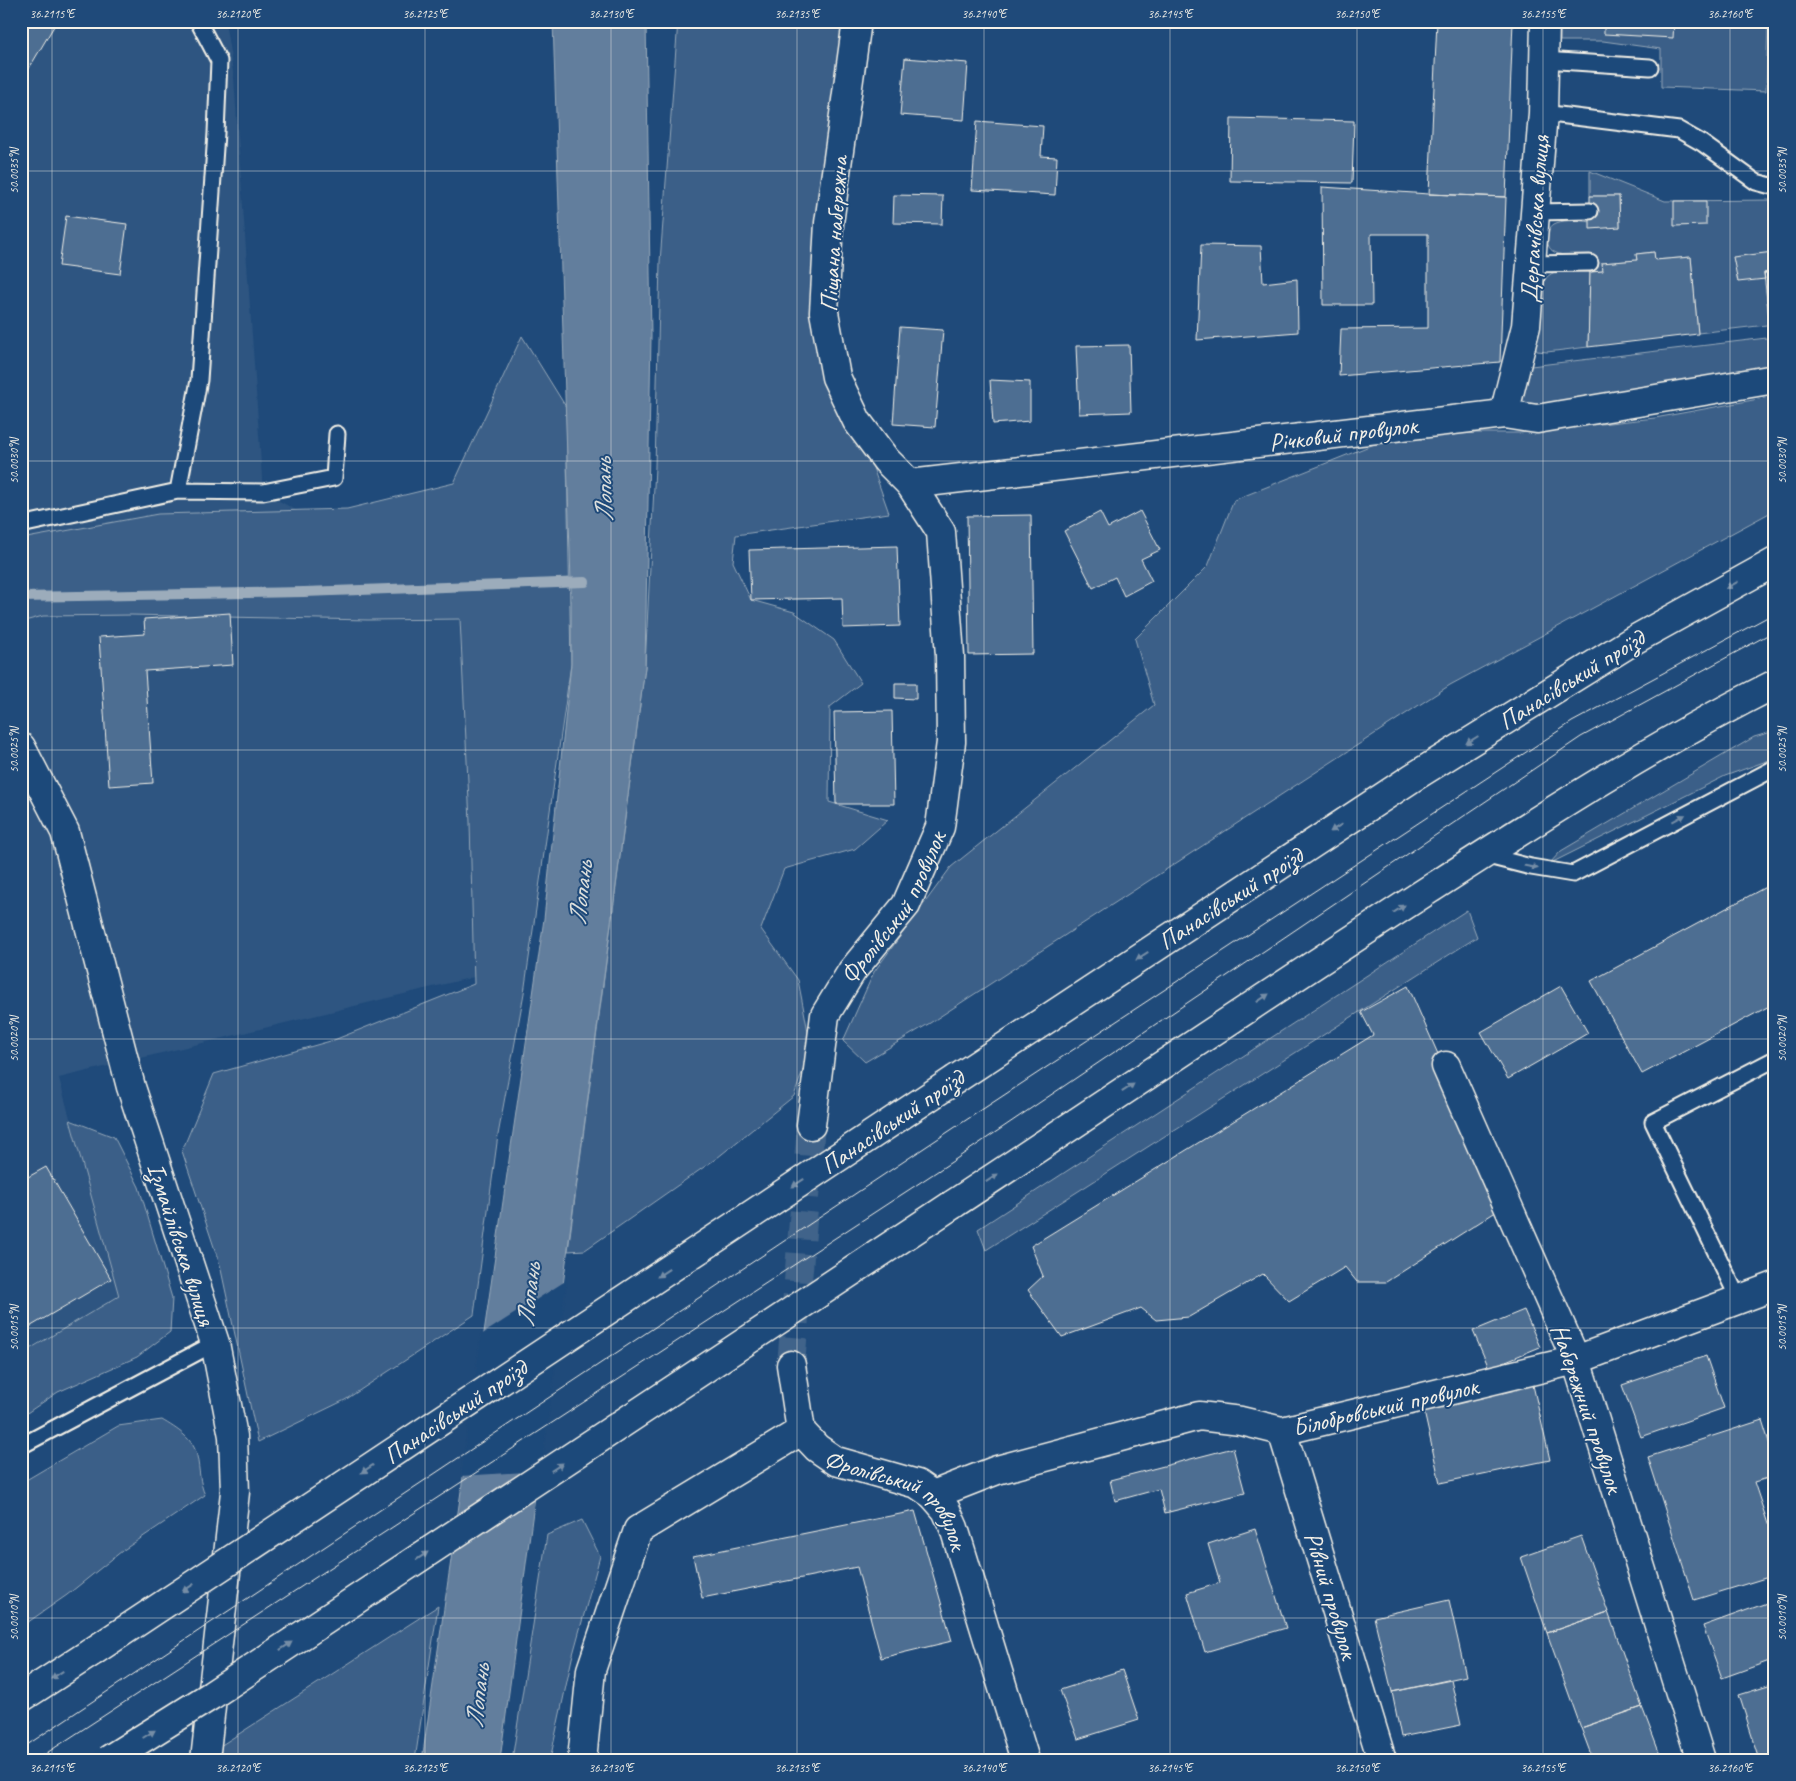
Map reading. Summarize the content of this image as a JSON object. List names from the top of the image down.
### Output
{
  "streets": {
    "street": [
      "Дергачівська вулиця",
      "Піщана набережна",
      "Річковий провулок",
      "Панасівський проїзд",
      "Фролівський провулок",
      "Ізмайлівська вулиця",
      "Білобровський провулок",
      "Набережний провулок",
      "Рівний провулок"
    ]
  },
  "crossings": [
    ["Дергачівська вулиця", "Річковий провулок"],
    ["Піщана набережна", "Річковий провулок"],
    ["Піщана набережна", "Фролівський провулок"],
    ["Річковий провулок", "Фролівський провулок"],
    ["Фролівський провулок", "Білобровський провулок"],
    ["Білобровський провулок", "Набережний провулок"],
    ["Білобровський провулок", "Рівний провулок"]
  ],
  "water": ["Лопань"],
  "coordinates": [
    "36.2115°E",
    "36.2120°E",
    "36.2125°E",
    "36.2130°E",
    "36.2135°E",
    "36.2140°E",
    "36.2145°E",
    "36.2150°E",
    "36.2155°E",
    "36.2160°E",
    "50.0035°N",
    "50.0030°N",
    "50.0025°N",
    "50.0020°N",
    "50.0015°N",
    "50.0010°N"
  ]
}
